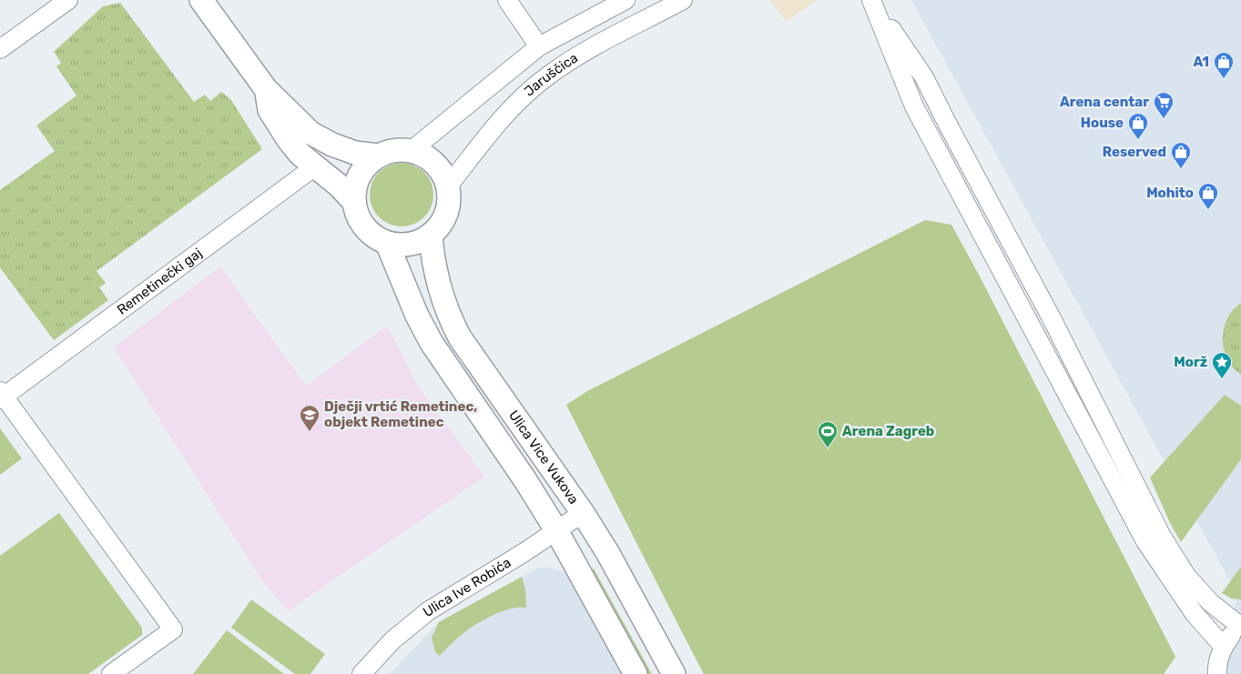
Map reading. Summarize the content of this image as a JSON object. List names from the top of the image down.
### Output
{
  "streets": {
    "street": [
      "Jaruščica",
      "Remetinečki gaj",
      "Ulica Vice Vukova",
      "Ulica Ive Robića"
    ]
  },
  "crossings": [
    ["Jaruščica", "Ulica Vice Vukova"],
    ["Ulica Vice Vukova", "Ulica Ive Robića"]
  ],
  "places": {
    "shop": [
      "A1",
      "House",
      "Reserved",
      "Mohito"
    ],
    "supermarket": ["Arena centar"],
    "place": ["Morž"],
    "school or university": ["Dječji vrtić Remetinec, objekt Remetinec"],
    "sports": ["Arena Zagreb"]
  }
}
